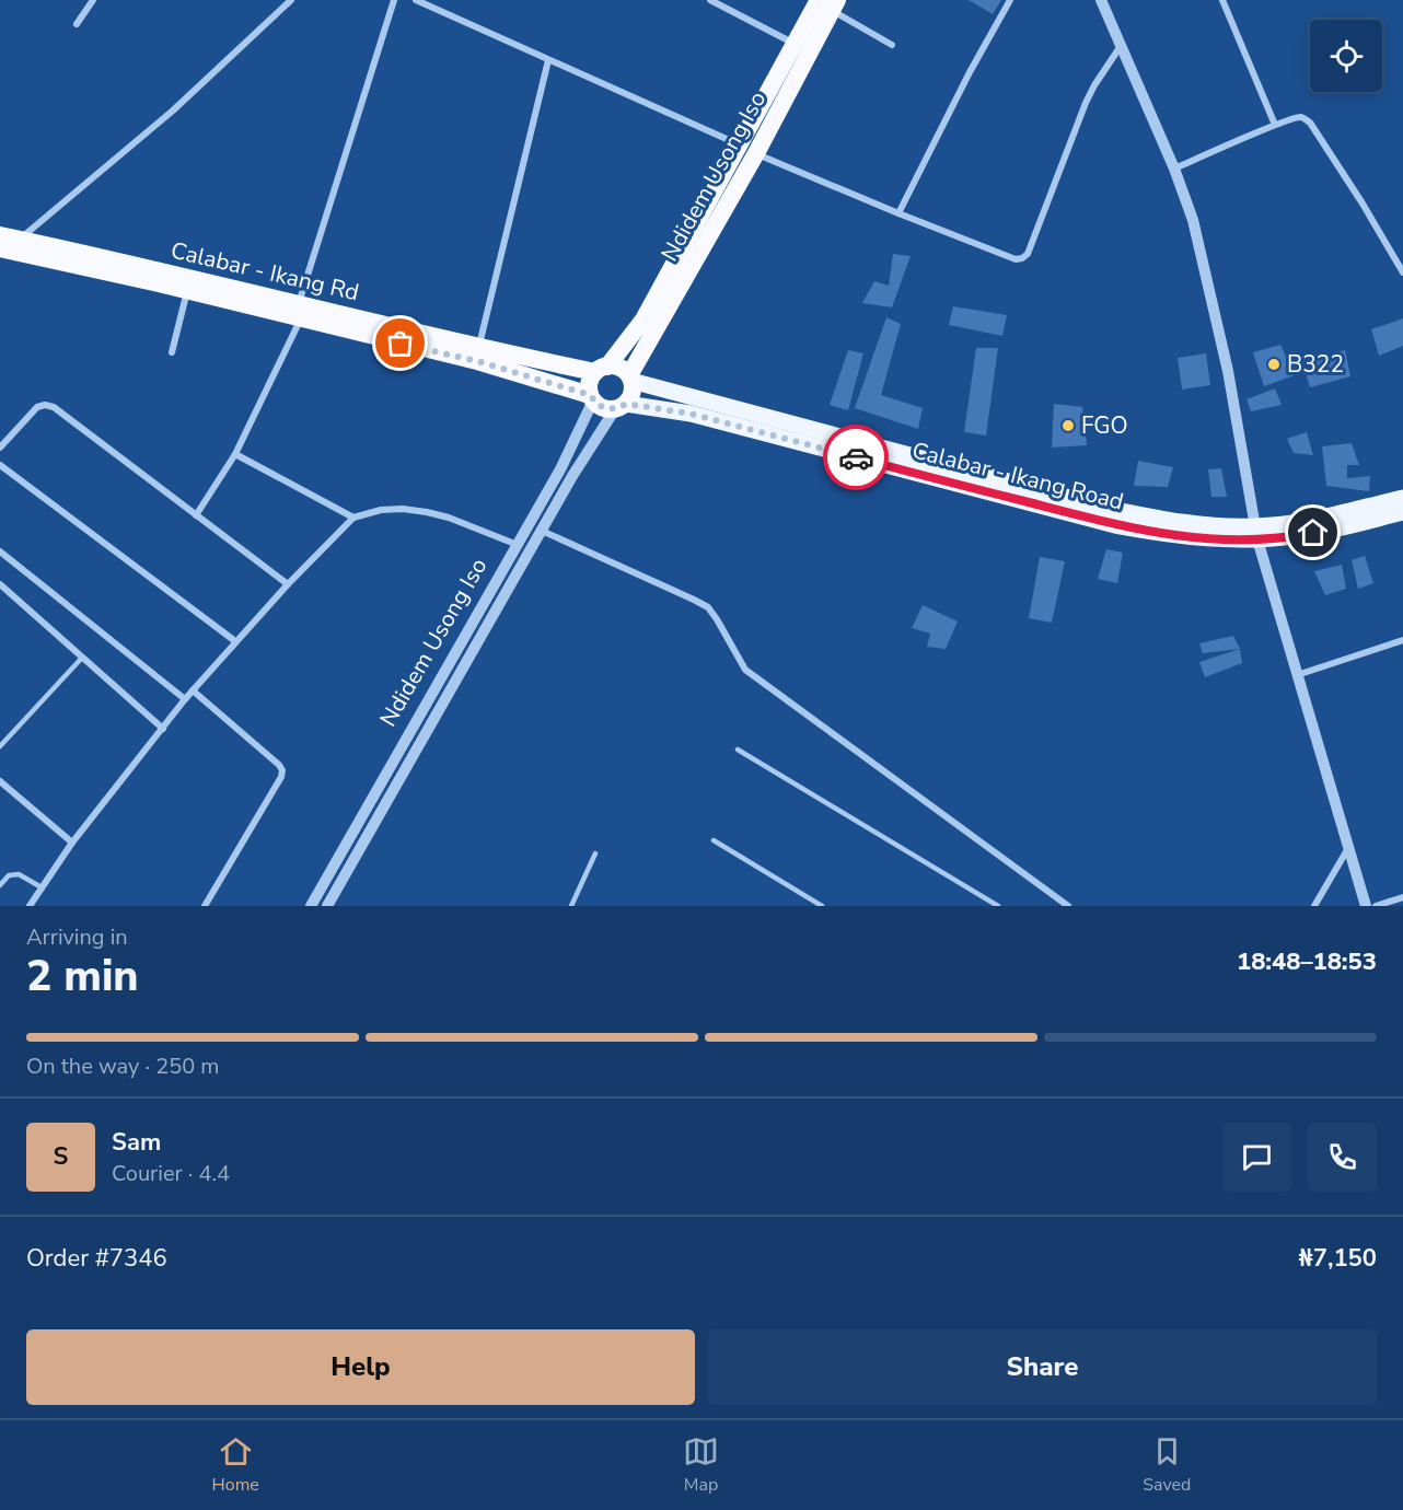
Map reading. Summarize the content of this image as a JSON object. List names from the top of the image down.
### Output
{
  "streets": {
    "highway": ["Ndidem Usong Iso", "Calabar - Ikang Rd"],
    "main road": ["Calabar - Ikang Road"]
  },
  "crossings": [
    ["Ndidem Usong Iso", "Calabar - Ikang Rd"],
    ["Ndidem Usong Iso", "Calabar - Ikang Road"],
    ["Calabar - Ikang Rd", "Calabar - Ikang Road"]
  ],
  "places": ["B322", "FGO"],
  "page": {
    "heading": ["2 min", "Arriving in", "18:48–18:53"],
    "panel": [
      "Sam",
      "Courier · 4.4",
      "Order #7346",
      "₦7,150"
    ],
    "bar": "On the way · 250 m",
    "round": "S",
    "buttons": ["Help", "Share"],
    "tabs": ["Home", "Map", "Saved"]
  }
}
